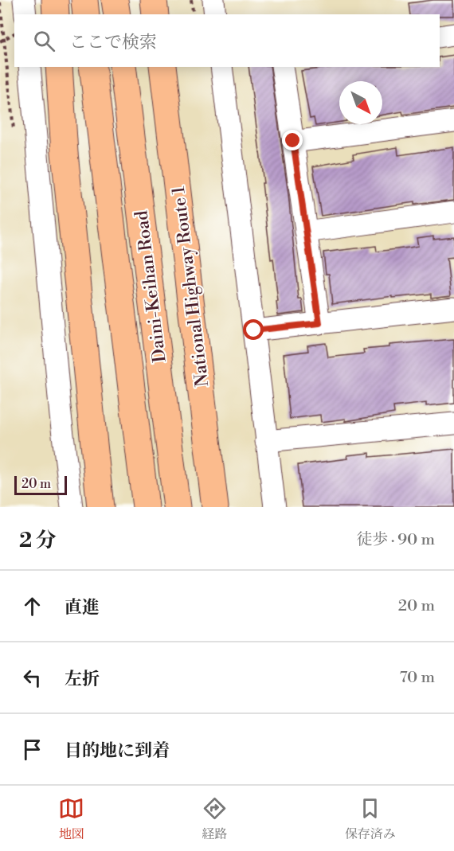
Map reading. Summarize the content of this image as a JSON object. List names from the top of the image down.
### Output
{
  "streets": {
    "highway": ["Daini-Keihan Road", "National Highway Route 1"]
  },
  "scale_bar": "20 m",
  "north": "bottom right",
  "page": {
    "search": "ここで検索",
    "scale": "20 m",
    "heading": ["2 分", "徒歩 · 90 m"],
    "list": [
      ["直進", "20 m"],
      ["左折", "70 m"],
      "目的地に到着"
    ],
    "nav": ["地図", "経路", "保存済み"]
  }
}
